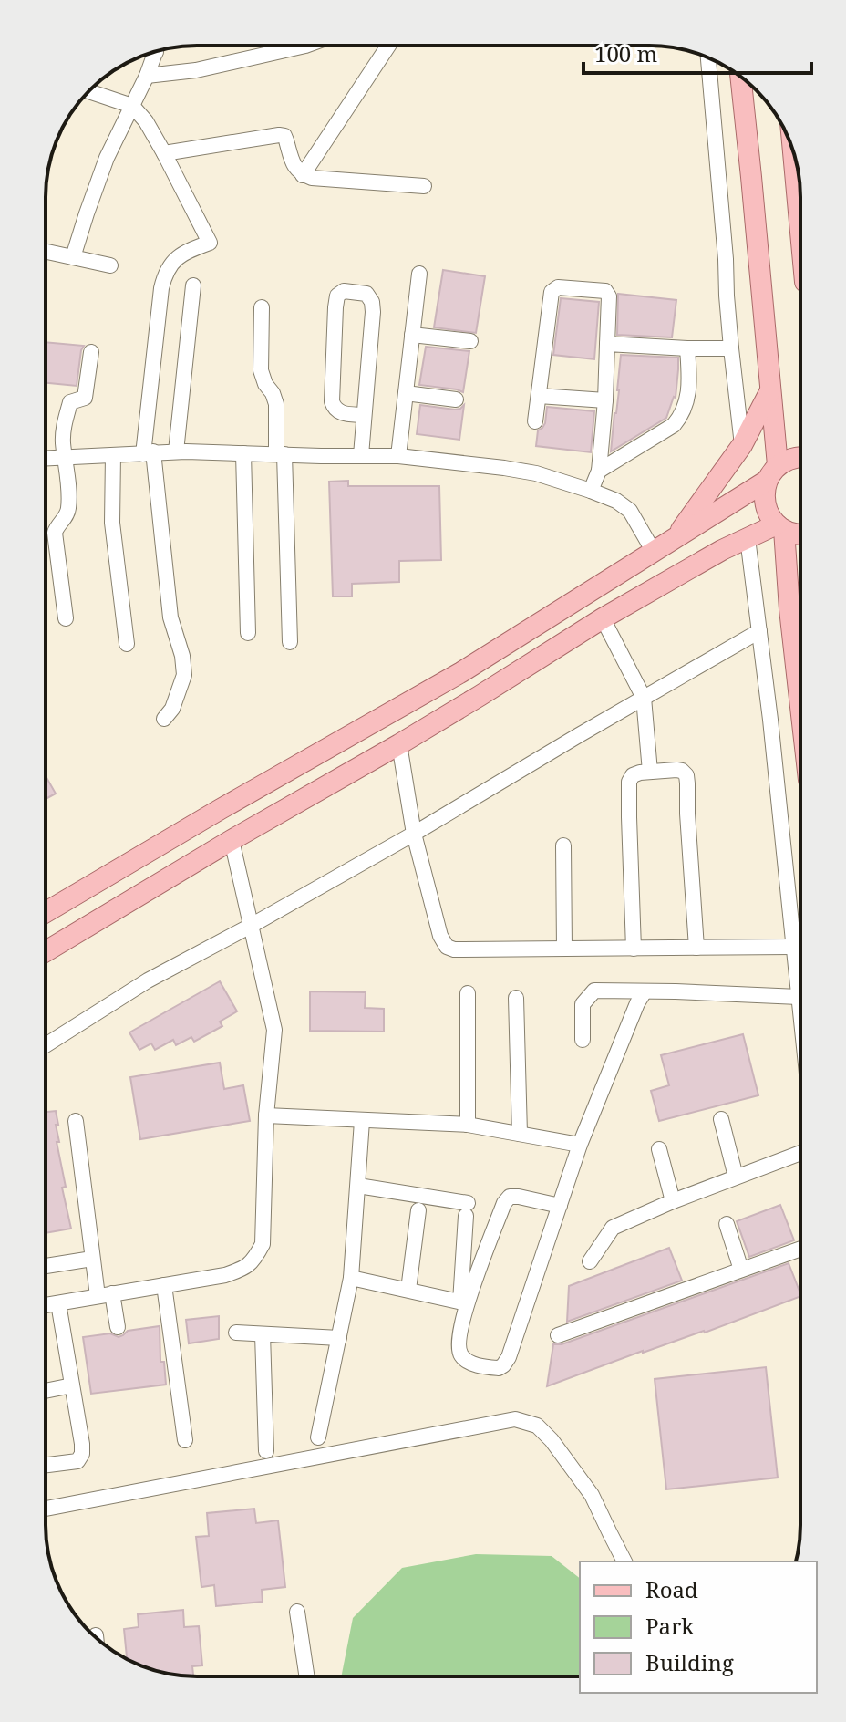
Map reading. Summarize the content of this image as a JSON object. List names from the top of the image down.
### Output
{
  "legend": ["Road", "Park", "Building"],
  "scale_bar": "100 m"
}
